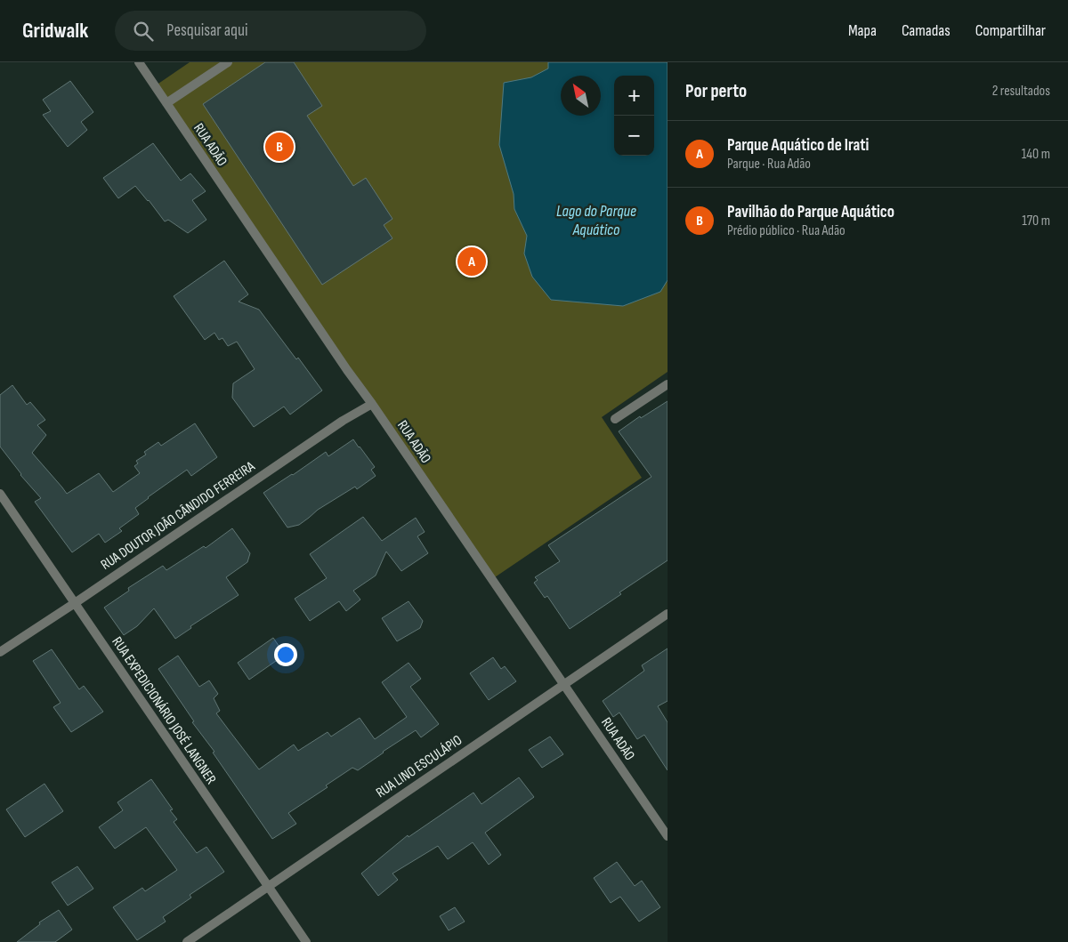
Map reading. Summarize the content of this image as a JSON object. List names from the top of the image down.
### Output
{
  "streets": {
    "street": [
      "RUA ADÃO",
      "RUA DOUTOR JOÃO CÂNDIDO FERREIRA",
      "RUA EXPEDICIONÁRIO JOSÉ LANGNER",
      "RUA LINO ESCULÁPIO"
    ]
  },
  "crossings": [
    ["RUA ADÃO", "RUA DOUTOR JOÃO CÂNDIDO FERREIRA"],
    ["RUA ADÃO", "RUA LINO ESCULÁPIO"],
    ["RUA DOUTOR JOÃO CÂNDIDO FERREIRA", "RUA EXPEDICIONÁRIO JOSÉ LANGNER"],
    ["RUA EXPEDICIONÁRIO JOSÉ LANGNER", "RUA LINO ESCULÁPIO"]
  ],
  "water": ["Lago do Parque Aquático"],
  "north": "top left",
  "page": {
    "header": "Gridwalk",
    "search": "Pesquisar aqui",
    "nav": ["Mapa", "Camadas", "Compartilhar"],
    "heading": ["Por perto", "2 resultados"],
    "map_buttons": ["+", "−"],
    "list": [
      {
        "mark": "A",
        "name": "Parque Aquático de Irati",
        "note": "Parque · Rua Adão",
        "value": "140 m"
      },
      {
        "mark": "B",
        "name": "Pavilhão do Parque Aquático",
        "note": "Prédio público · Rua Adão",
        "value": "170 m"
      }
    ],
    "pins": ["B", "A"]
  }
}
